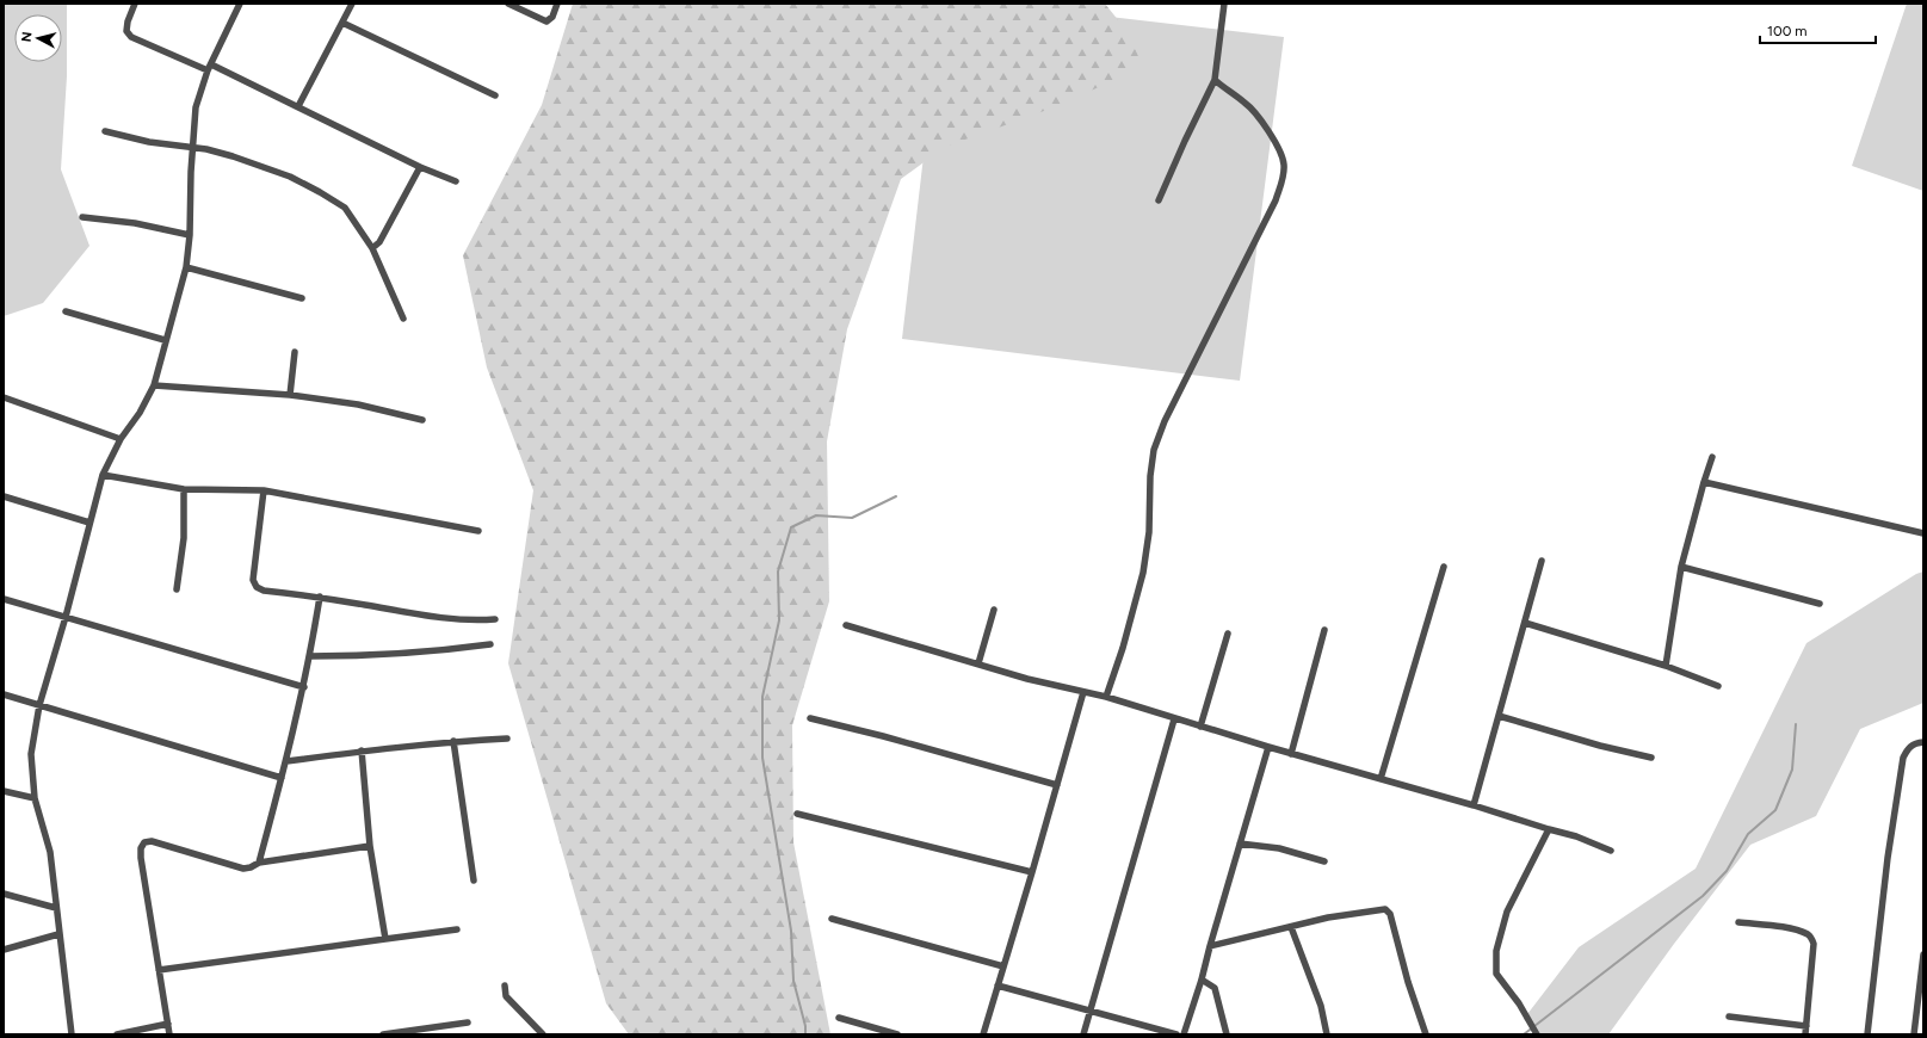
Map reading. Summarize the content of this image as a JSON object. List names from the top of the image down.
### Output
{
  "scale_bar": "100 m",
  "north": "left"
}
